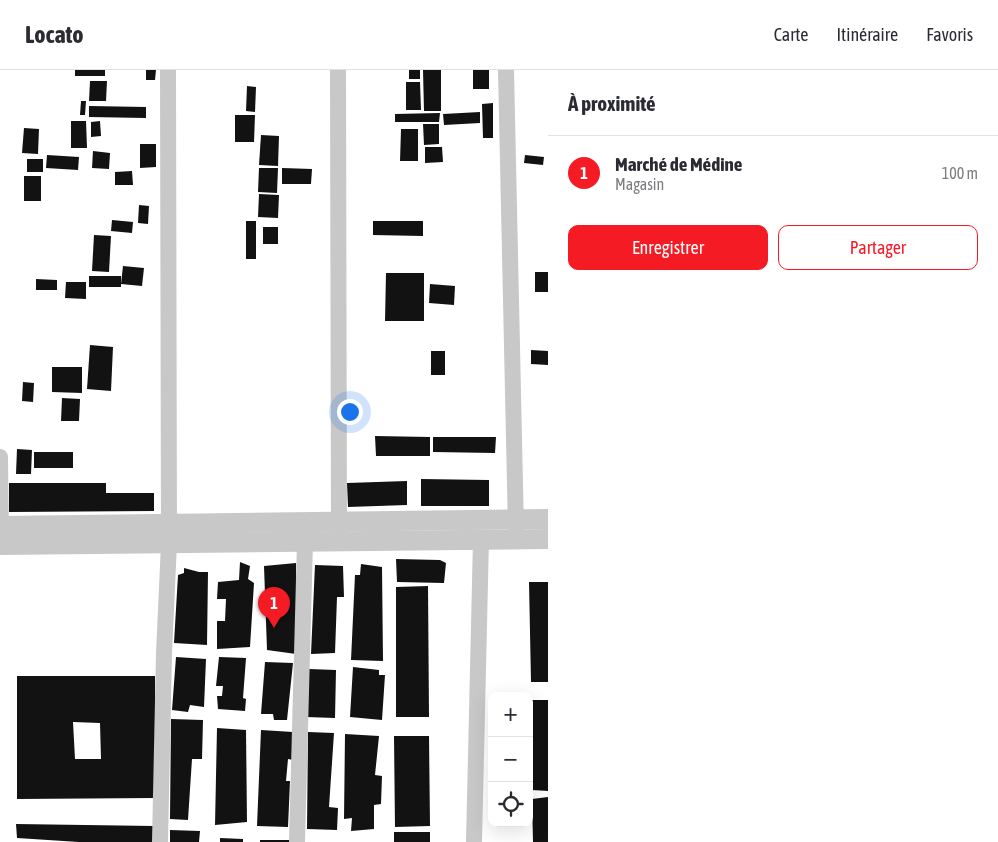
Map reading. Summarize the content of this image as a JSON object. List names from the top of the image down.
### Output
{
  "page": {
    "header": "Locato",
    "nav": ["Carte", "Itinéraire", "Favoris"],
    "heading": "À proximité",
    "list": [
      {
        "mark": "1",
        "name": "Marché de Médine",
        "note": "Magasin",
        "value": "100 m"
      }
    ],
    "buttons": ["Enregistrer", "Partager"],
    "pins": "1",
    "map_buttons": ["+", "−"]
  }
}
